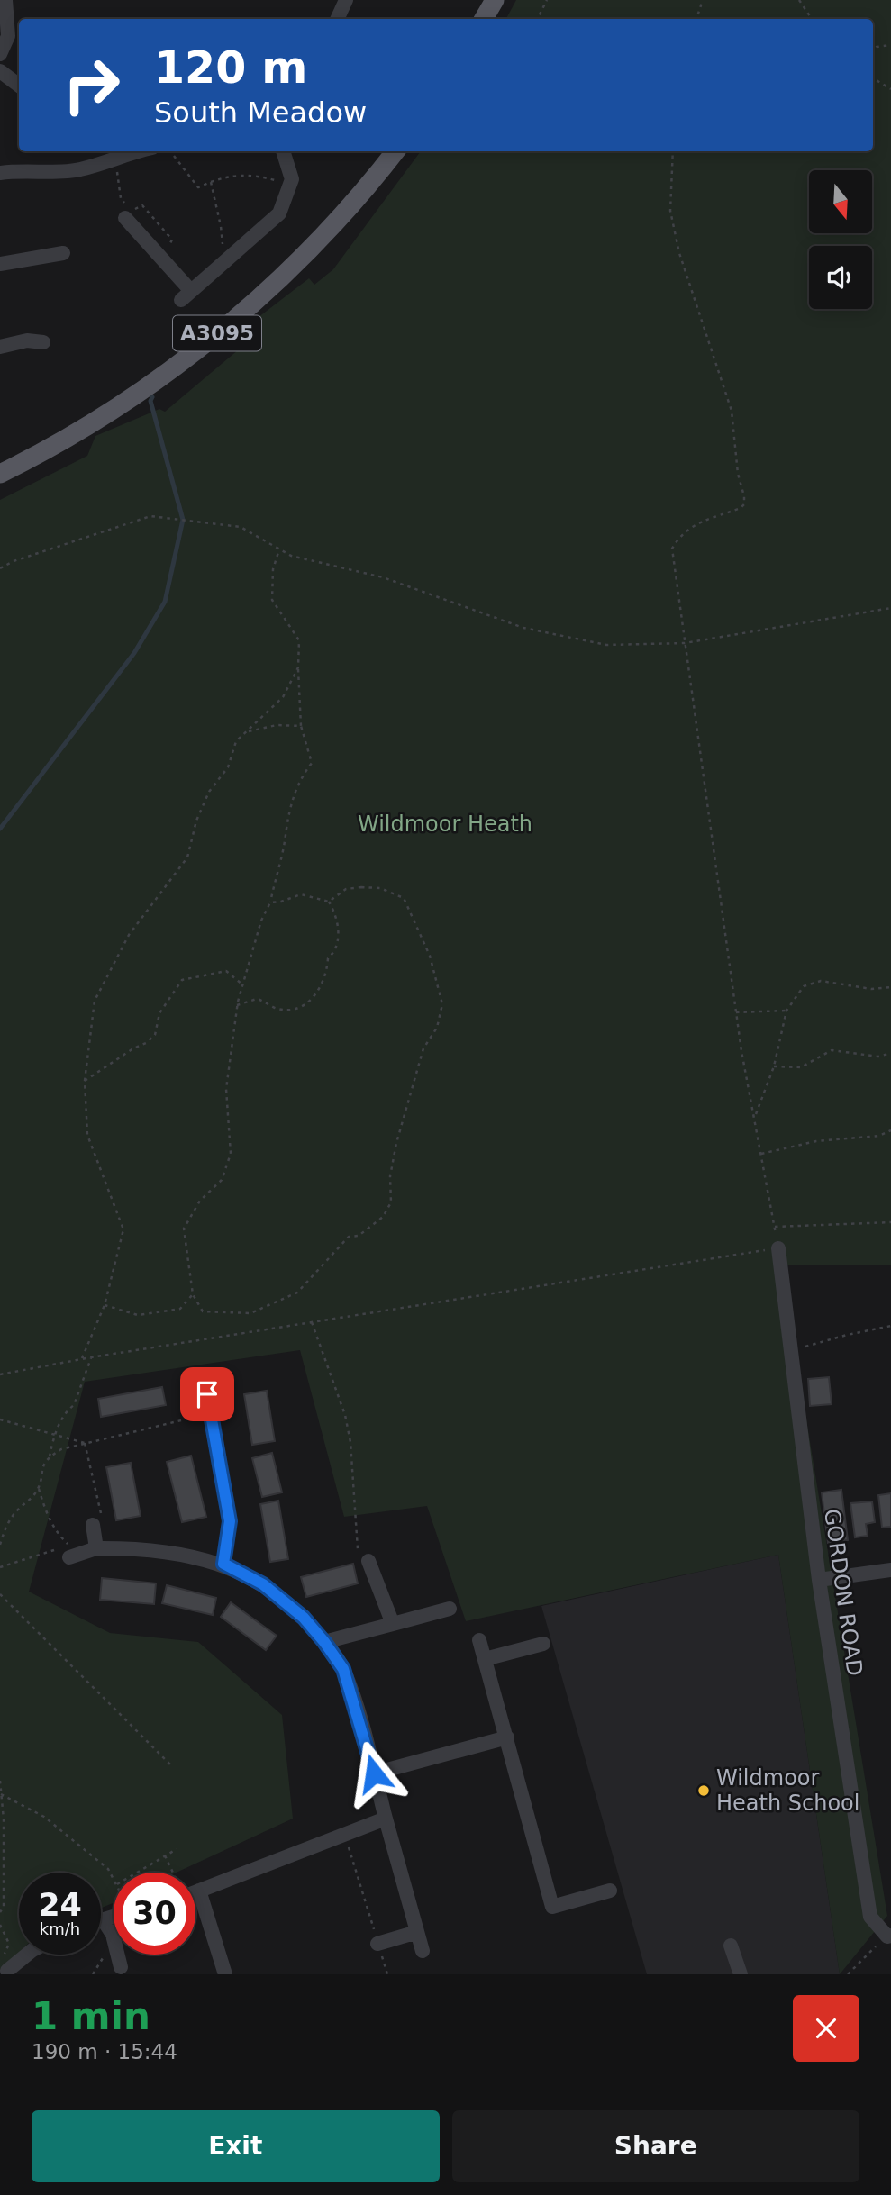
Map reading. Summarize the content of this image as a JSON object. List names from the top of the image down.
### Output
{
  "streets": {
    "main road": ["A3095"],
    "street": ["GORDON ROAD"]
  },
  "parks": ["Wildmoor Heath"],
  "places": ["Wildmoor Heath School"],
  "north": "bottom",
  "page": {
    "turn": ["120 m", "South Meadow"],
    "speed": "24 km/h",
    "limit": "30",
    "heading": ["1 min", "190 m · 15:44"],
    "buttons": ["Exit", "Share"]
  }
}
